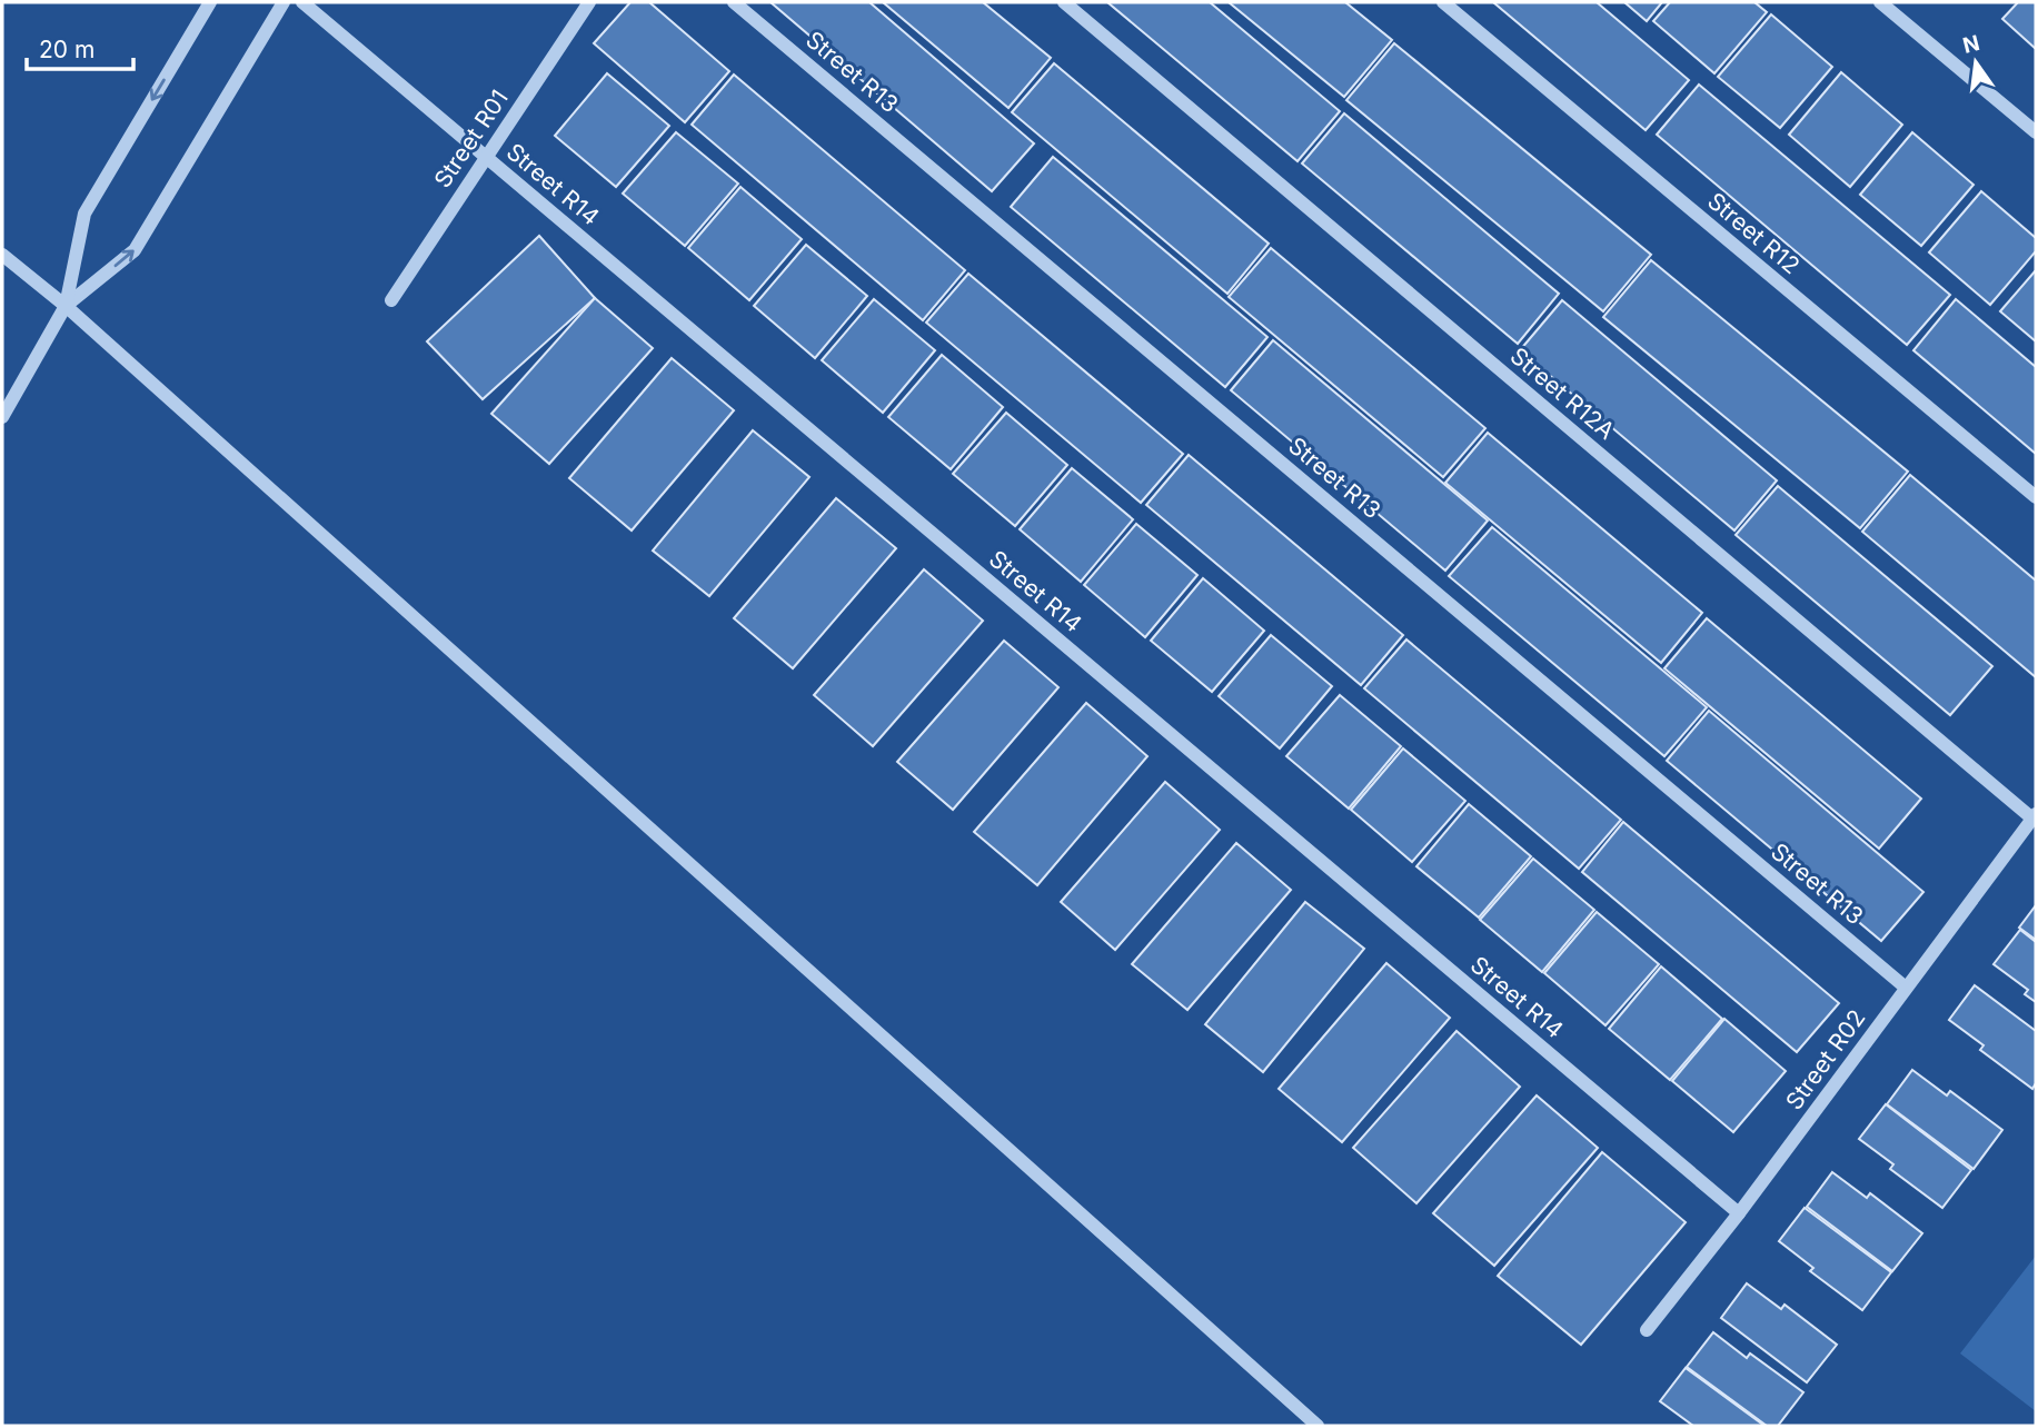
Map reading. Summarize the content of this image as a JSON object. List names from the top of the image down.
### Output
{
  "streets": {
    "street": [
      "Street R13",
      "Street R01",
      "Street R14",
      "Street R12",
      "Street R12A",
      "Street R02"
    ]
  },
  "crossings": [
    ["Street R13", "Street R02"],
    ["Street R01", "Street R14"],
    ["Street R14", "Street R02"],
    ["Street R12A", "Street R02"]
  ],
  "scale_bar": "20 m",
  "north": "top"
}
